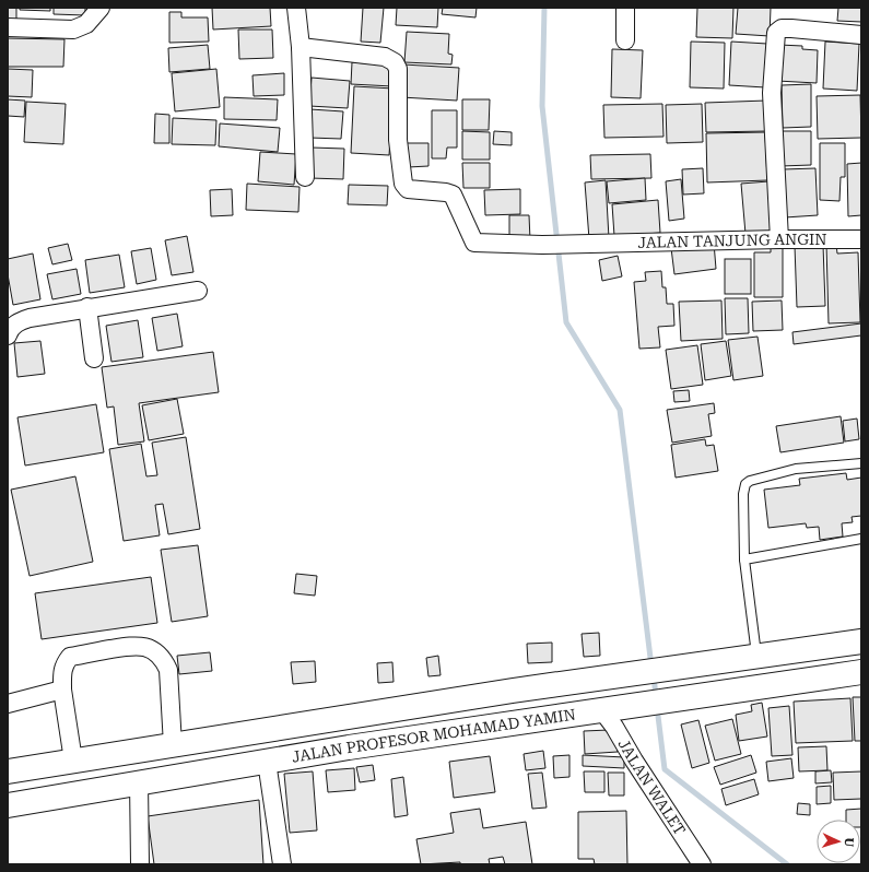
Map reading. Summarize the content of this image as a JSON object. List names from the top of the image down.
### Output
{
  "streets": {
    "main road": ["JALAN PROFESOR MOHAMAD YAMIN"],
    "street": ["JALAN TANJUNG ANGIN", "JALAN WALET"]
  },
  "crossings": [
    ["JALAN PROFESOR MOHAMAD YAMIN", "JALAN WALET"]
  ],
  "north": "right"
}
